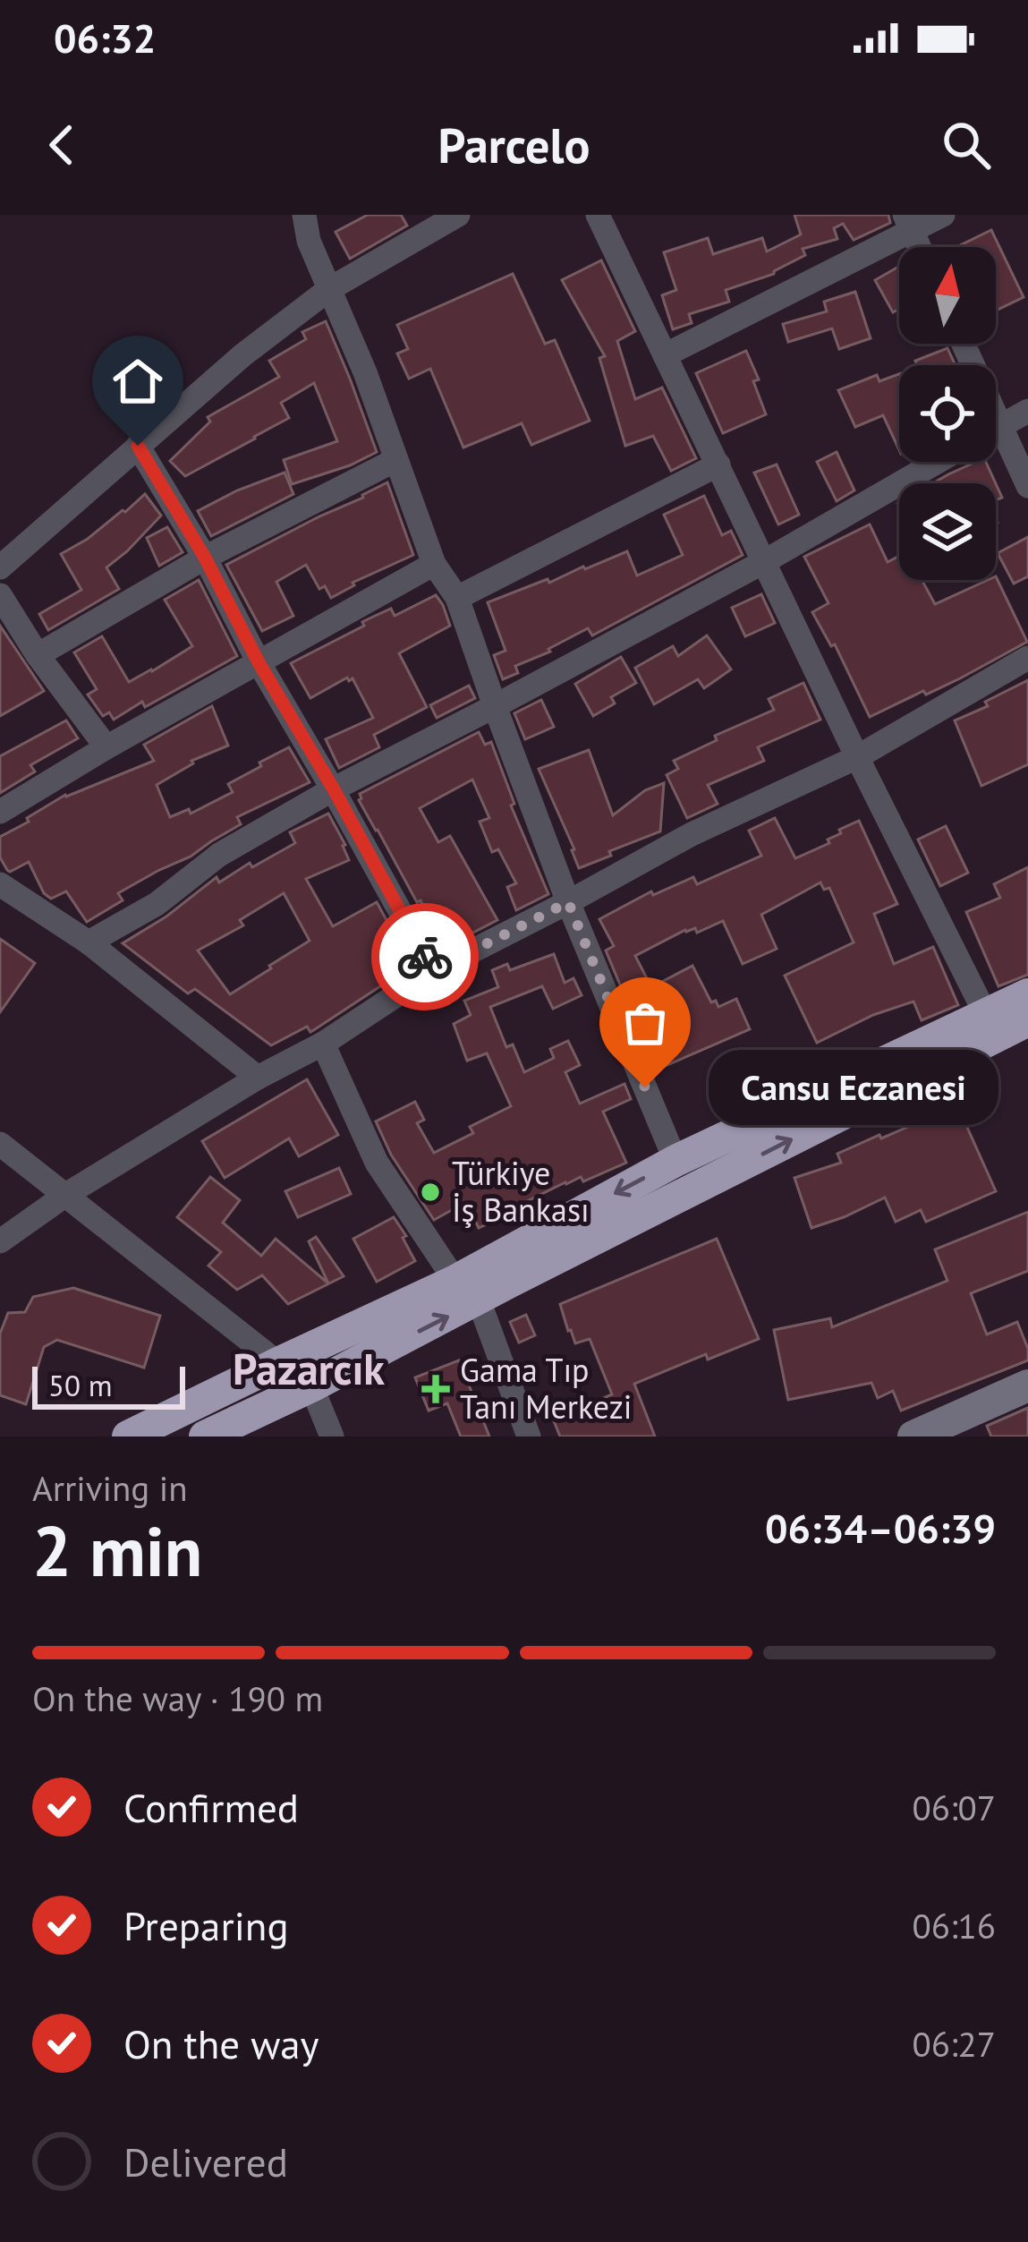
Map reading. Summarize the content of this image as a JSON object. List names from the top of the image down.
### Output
{
  "districts": ["Pazarcık"],
  "places": {
    "other": ["Cansu Eczanesi", "Türkiye İş Bankası"],
    "health": ["Gama Tıp Tanı Merkezi"]
  },
  "scale_bar": "50 m",
  "north": "top",
  "page": {
    "status": "06:32",
    "header": "Parcelo",
    "bubble": "Cansu Eczanesi",
    "scale": "50 m",
    "heading": ["2 min", "Arriving in", "06:34–06:39"],
    "bar": "On the way · 190 m",
    "list": [
      ["Confirmed", "06:07"],
      ["Preparing", "06:16"],
      ["On the way", "06:27"],
      "Delivered"
    ]
  }
}
